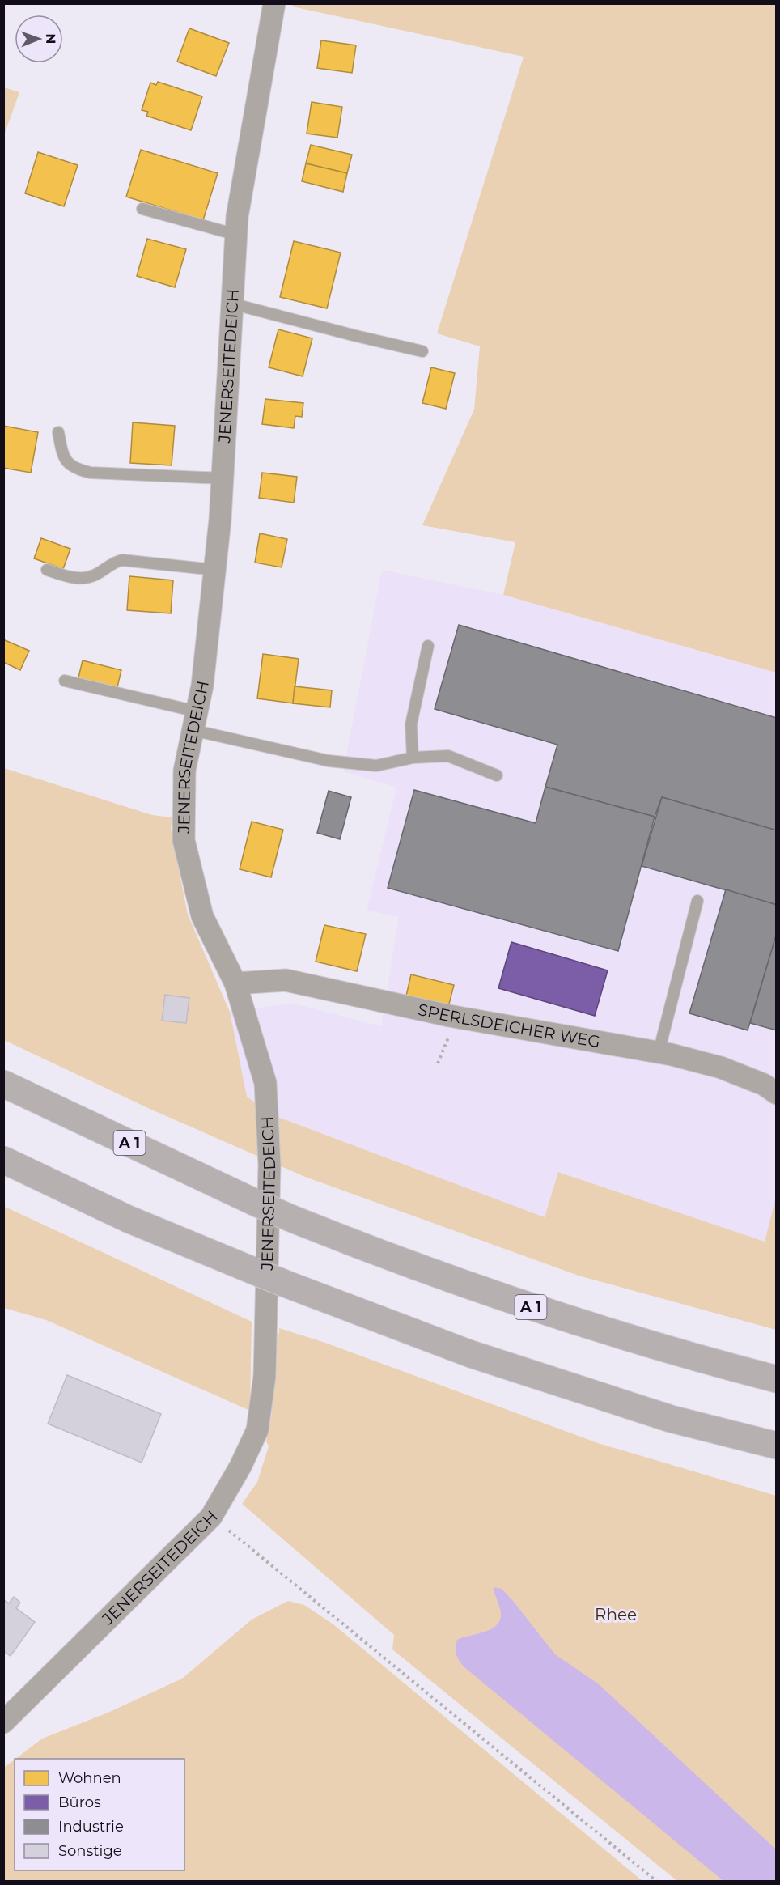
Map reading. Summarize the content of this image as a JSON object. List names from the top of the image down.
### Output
{
  "streets": {
    "highway": ["A 1"],
    "street": ["JENERSEITEDEICH", "SPERLSDEICHER WEG"]
  },
  "crossings": [
    ["JENERSEITEDEICH", "SPERLSDEICHER WEG"]
  ],
  "parks": ["Rhee"],
  "legend": [
    "Wohnen",
    "Büros",
    "Industrie",
    "Sonstige"
  ],
  "north": "right"
}
